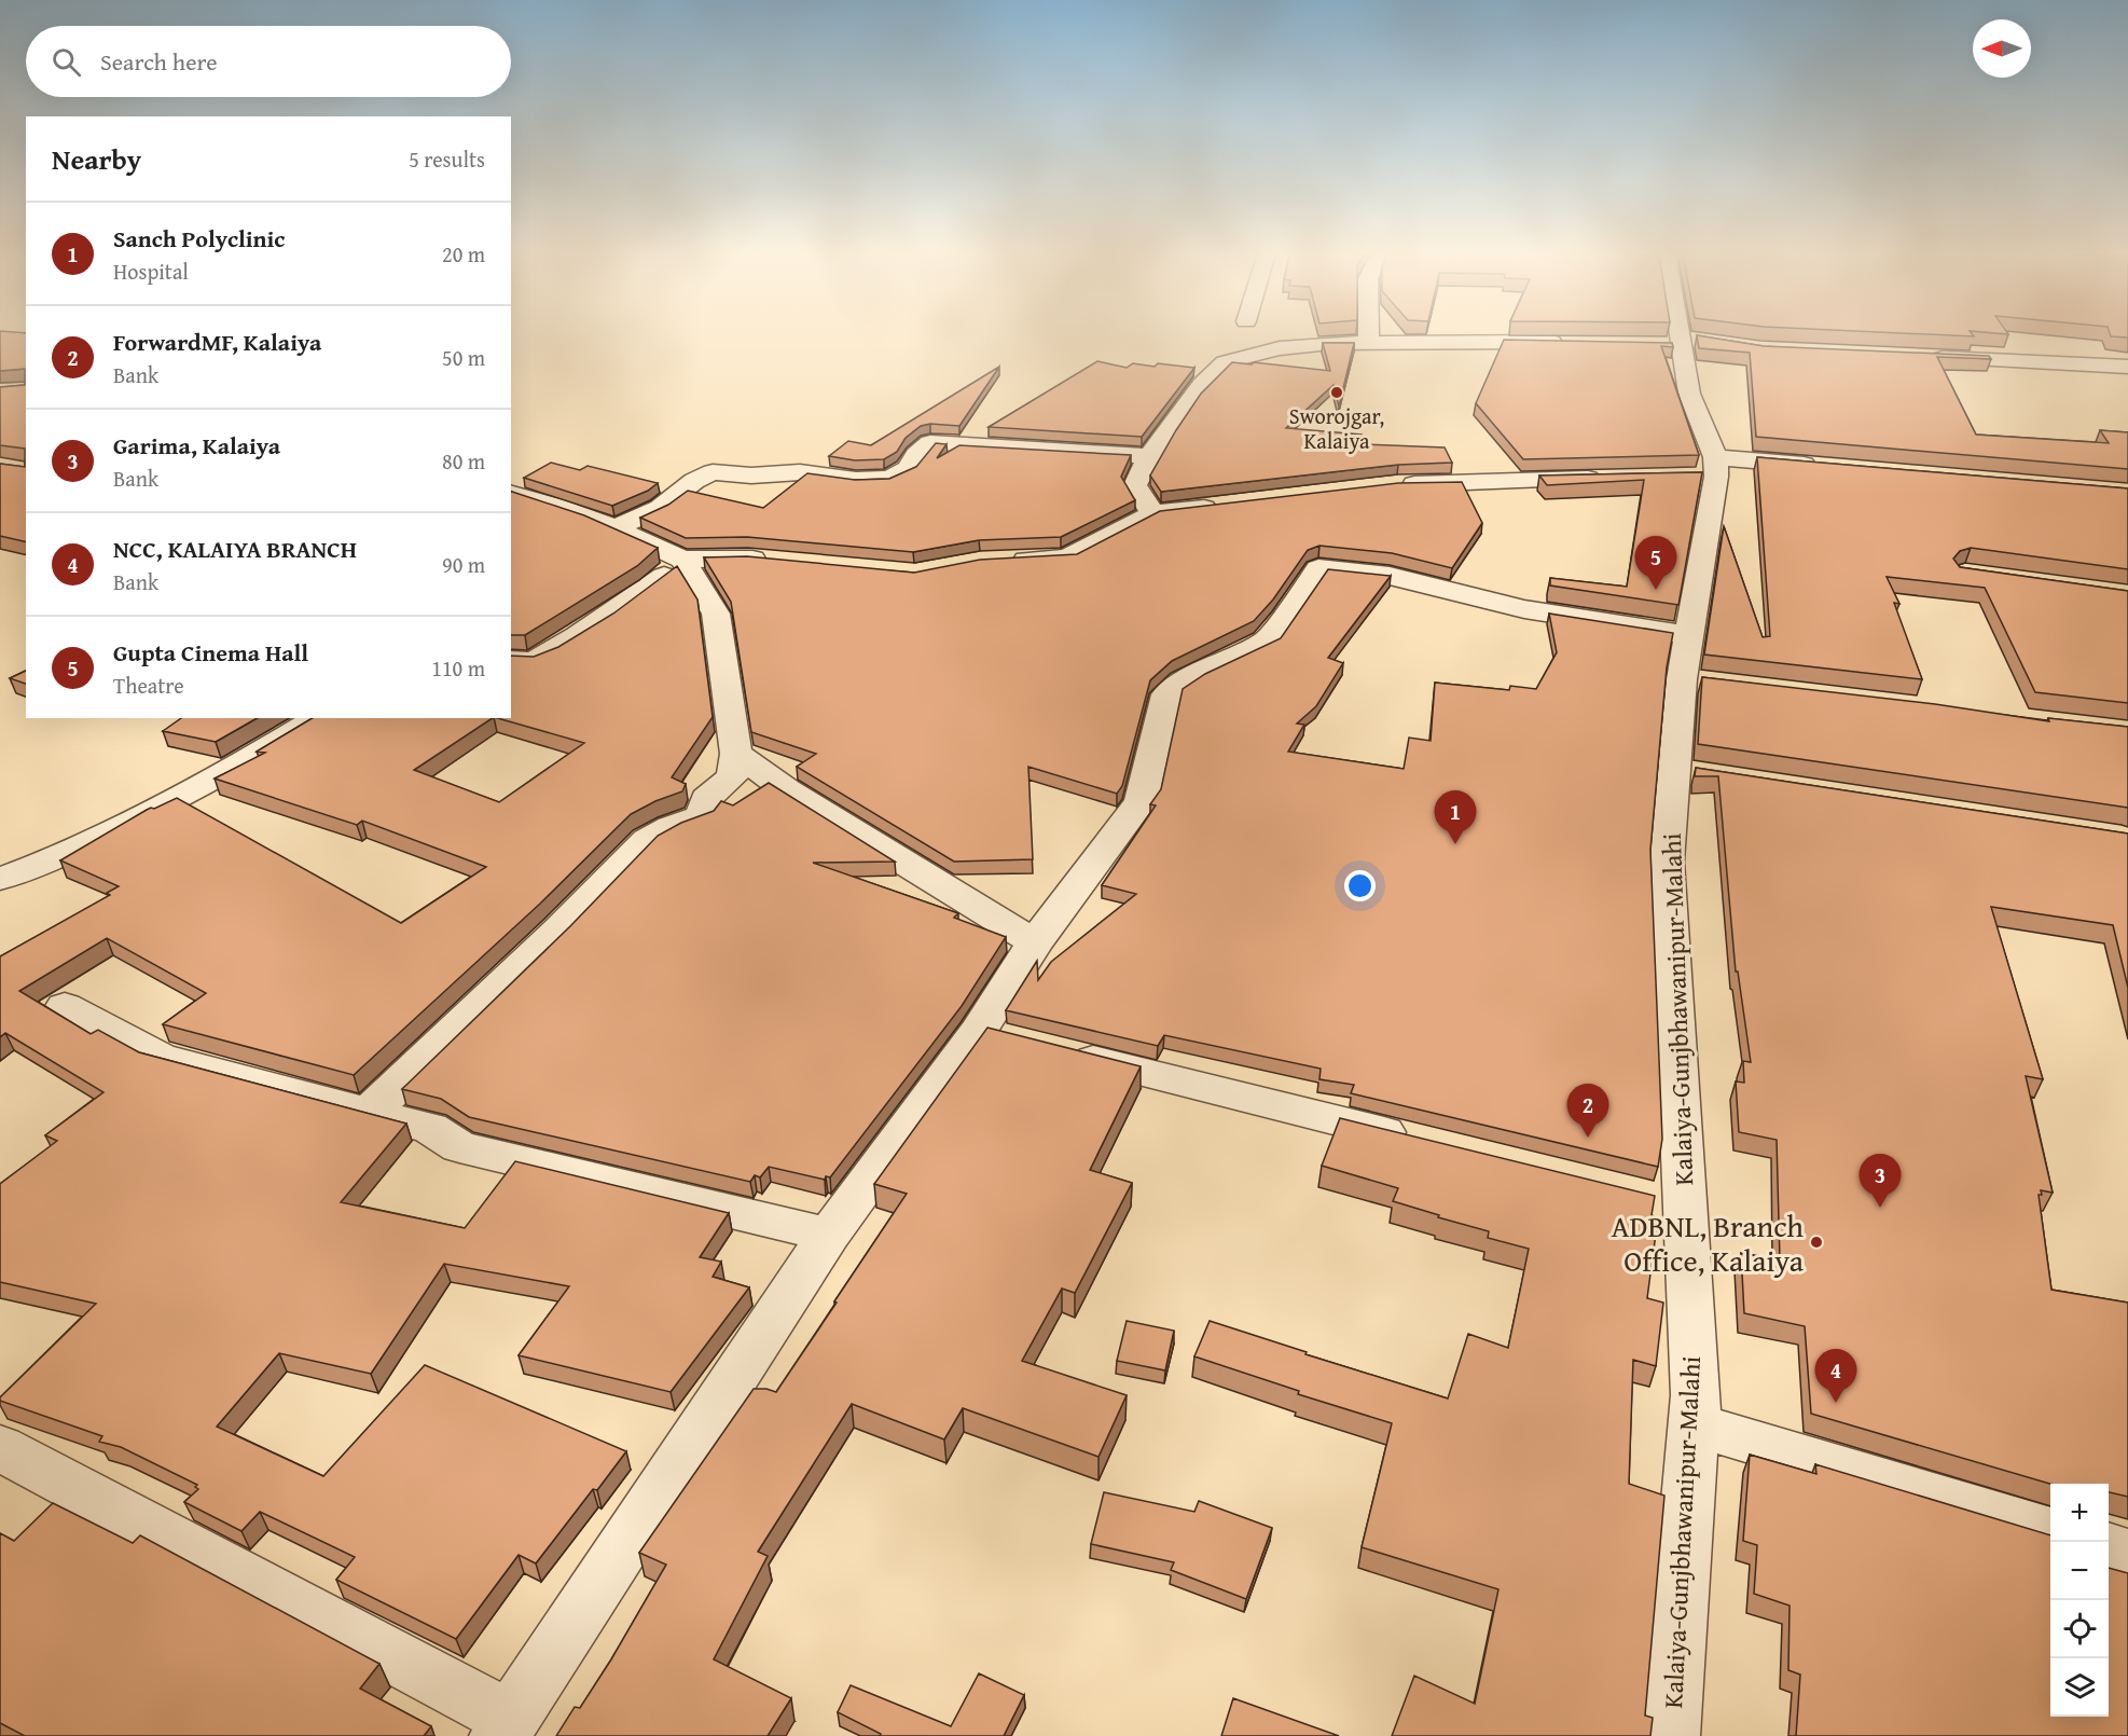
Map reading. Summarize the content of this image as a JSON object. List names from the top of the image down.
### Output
{
  "streets": {
    "street": ["Kalaiya-Gunjbhawanipur-Malahi"]
  },
  "places": ["Sworojgar, Kalaiya", "ADBNL, Branch Office, Kalaiya"],
  "north": "left",
  "page": {
    "search": "Search here",
    "heading": ["Nearby", "5 results"],
    "list": [
      {
        "mark": "1",
        "name": "Sanch Polyclinic",
        "note": "Hospital",
        "value": "20 m"
      },
      {
        "mark": "2",
        "name": "ForwardMF, Kalaiya",
        "note": "Bank",
        "value": "50 m"
      },
      {
        "mark": "3",
        "name": "Garima, Kalaiya",
        "note": "Bank",
        "value": "80 m"
      },
      {
        "mark": "4",
        "name": "NCC, KALAIYA BRANCH",
        "note": "Bank",
        "value": "90 m"
      },
      {
        "mark": "5",
        "name": "Gupta Cinema Hall",
        "note": "Theatre",
        "value": "110 m"
      }
    ],
    "pins": [
      "5",
      "1",
      "2",
      "3",
      "4"
    ],
    "map_buttons": ["+", "−"]
  }
}
